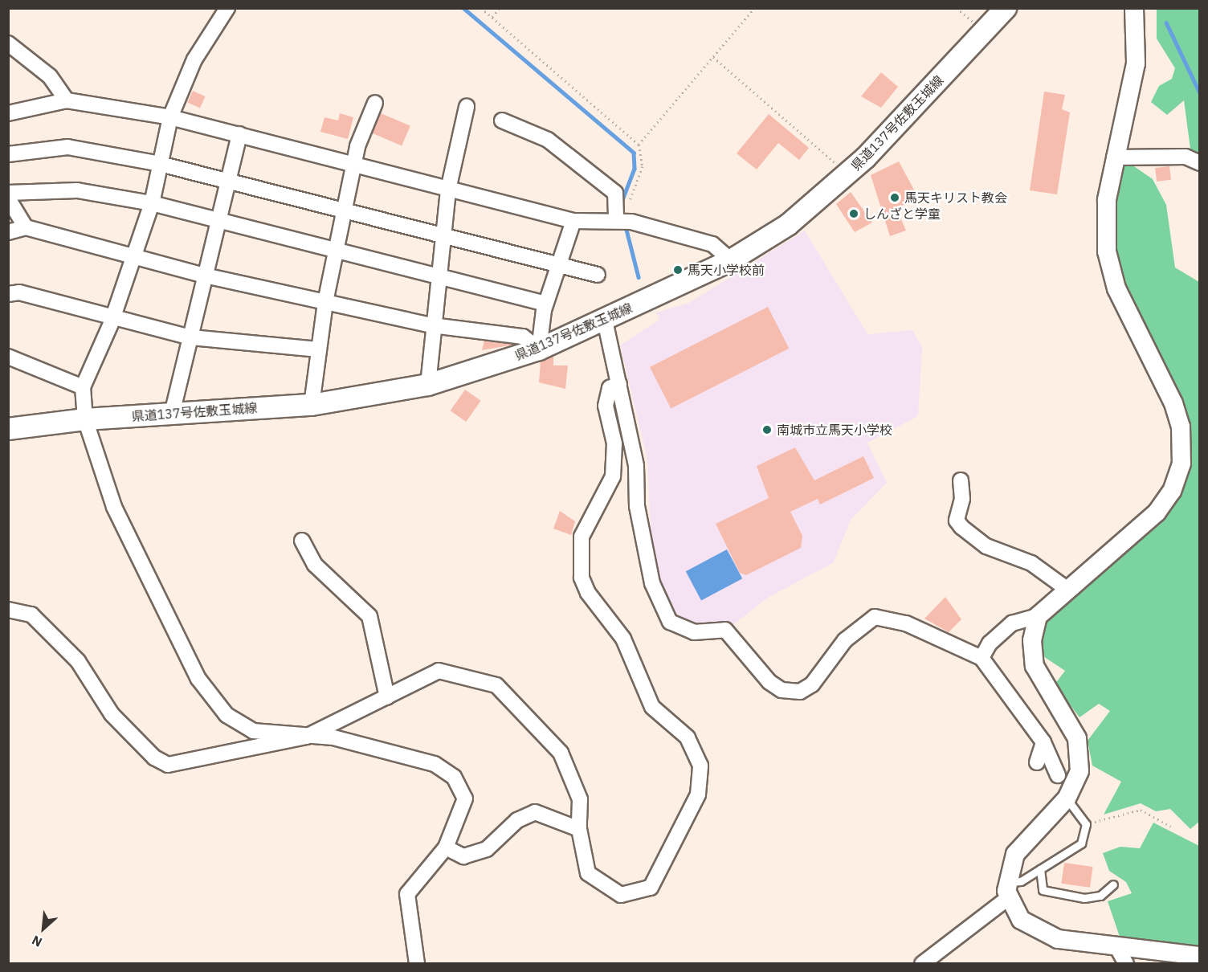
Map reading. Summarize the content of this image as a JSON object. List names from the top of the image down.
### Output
{
  "streets": {
    "main road": ["県道137号佐敷玉城線"]
  },
  "places": [
    "馬天キリスト教会",
    "しんざと学童",
    "馬天小学校前",
    "南城市立馬天小学校"
  ],
  "north": "bottom left"
}
